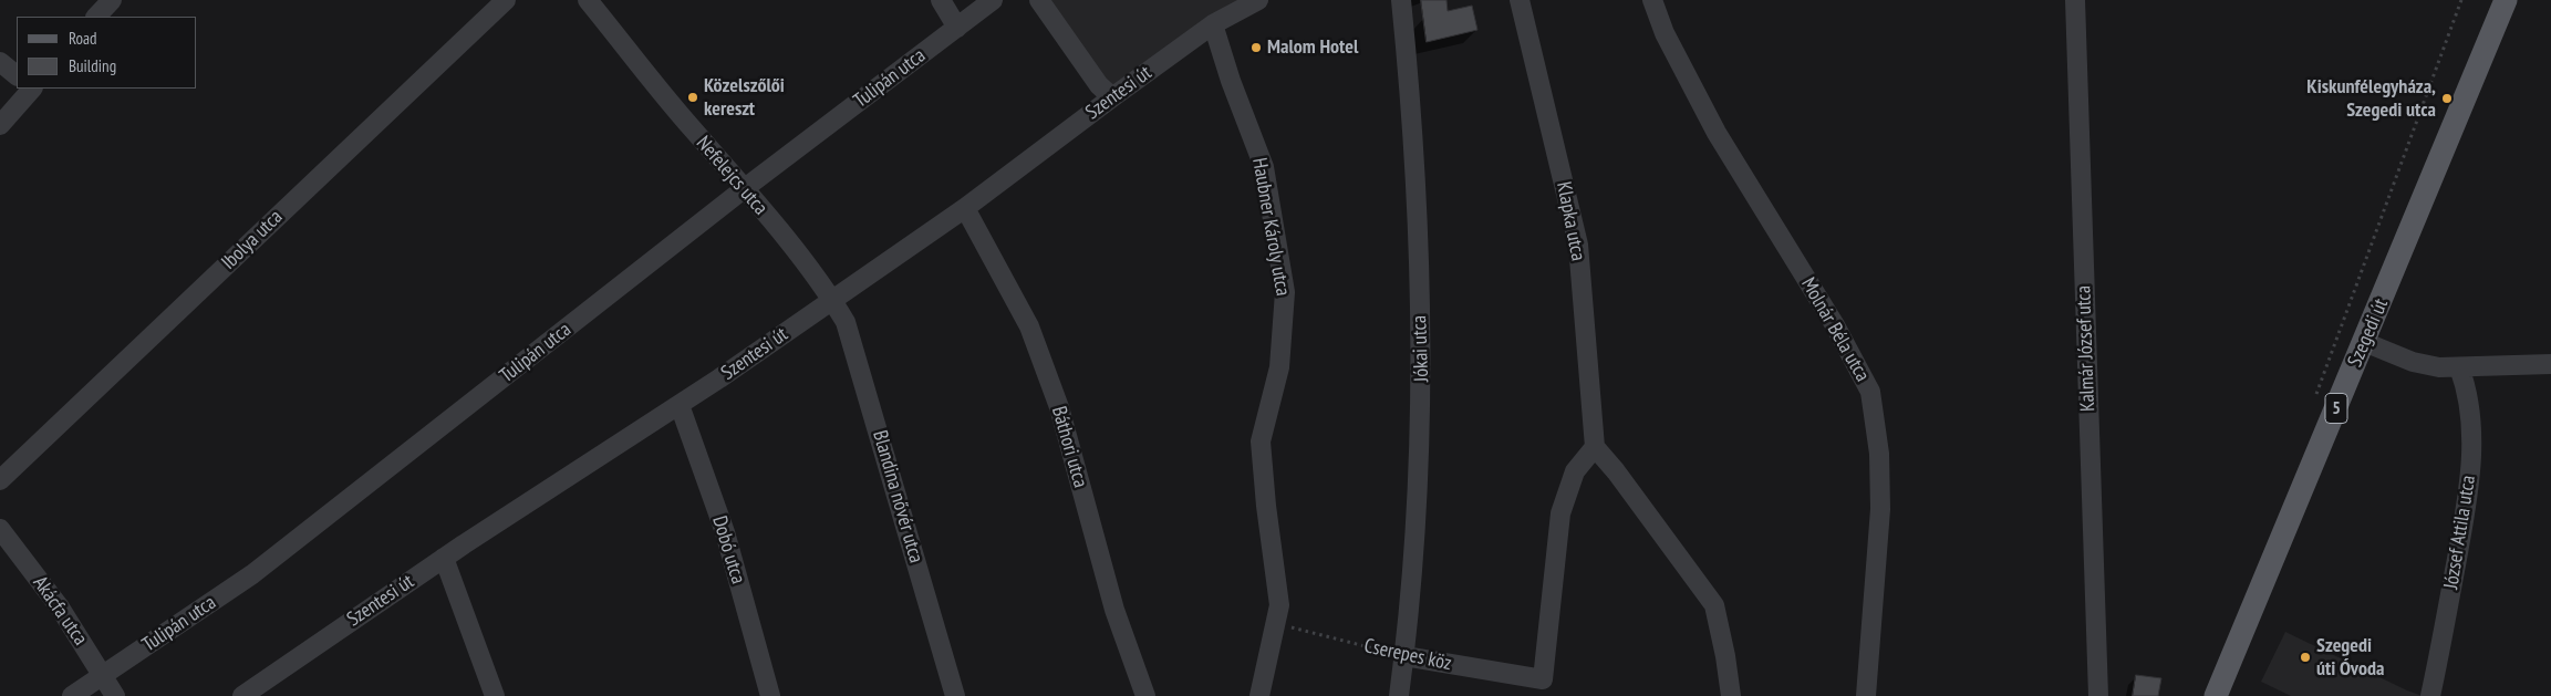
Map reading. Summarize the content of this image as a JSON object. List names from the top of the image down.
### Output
{
  "streets": {
    "main road": ["Szegedi út", "5"],
    "street": [
      "Tulipán utca",
      "Szentesi út",
      "Nefelejcs utca",
      "Klapka utca",
      "Haubner Károly utca",
      "Ibolya utca",
      "Molnár Béla utca",
      "Jókai utca",
      "Kalmár József utca",
      "Báthori utca",
      "Blandina nővér utca",
      "József Attila utca",
      "Dobó utca",
      "Akácfa utca",
      "Cserepes köz"
    ]
  },
  "crossings": [
    ["Tulipán utca", "Nefelejcs utca"],
    ["Tulipán utca", "Akácfa utca"],
    ["Szentesi út", "Nefelejcs utca"],
    ["Szentesi út", "Haubner Károly utca"],
    ["Szentesi út", "Báthori utca"],
    ["Szentesi út", "Blandina nővér utca"],
    ["Szentesi út", "Dobó utca"],
    ["Nefelejcs utca", "Blandina nővér utca"],
    ["Klapka utca", "Cserepes köz"],
    ["Haubner Károly utca", "Cserepes köz"],
    ["Jókai utca", "Cserepes köz"]
  ],
  "places": [
    "Malom Hotel",
    "Közelszőlői kereszt",
    "Kiskunfélegyháza, Szegedi utca",
    "Szegedi úti Óvoda"
  ],
  "legend": ["Road", "Building"]
}
